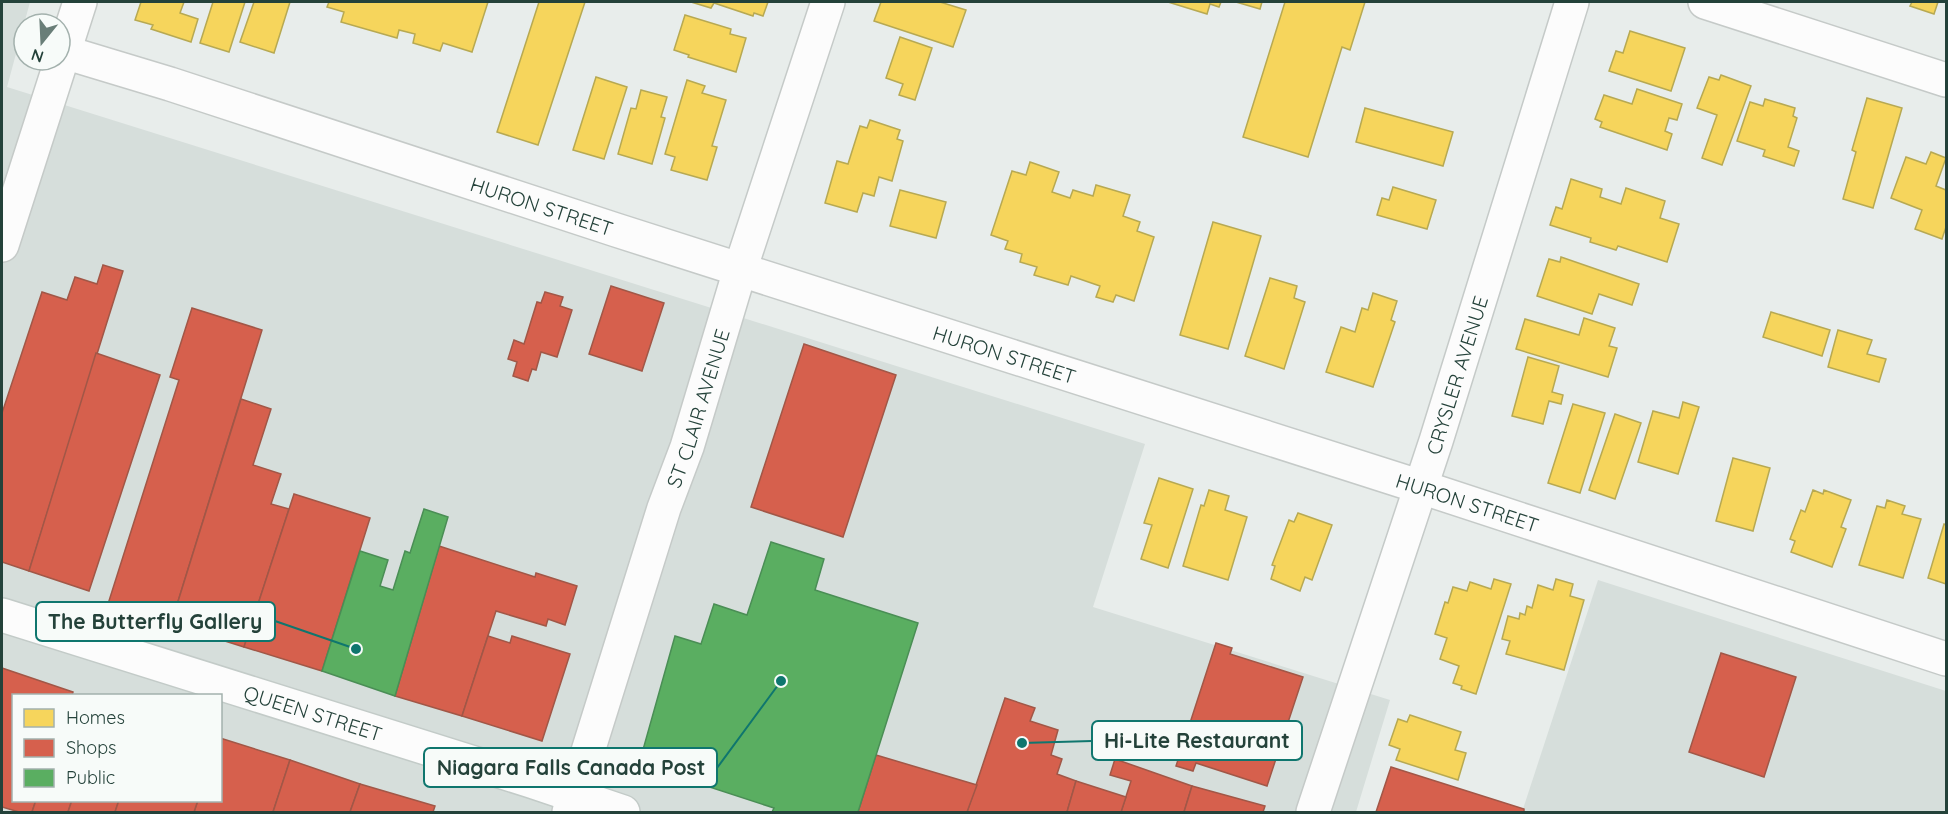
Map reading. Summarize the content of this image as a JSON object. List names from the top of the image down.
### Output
{
  "streets": {
    "street": [
      "HURON STREET",
      "CRYSLER AVENUE",
      "ST CLAIR AVENUE",
      "QUEEN STREET"
    ]
  },
  "crossings": [
    ["HURON STREET", "CRYSLER AVENUE"],
    ["HURON STREET", "ST CLAIR AVENUE"],
    ["ST CLAIR AVENUE", "QUEEN STREET"]
  ],
  "places": ["The Butterfly Gallery", "Niagara Falls Canada Post", "Hi-Lite Restaurant"],
  "legend": ["Homes", "Shops", "Public"],
  "north": "bottom"
}
